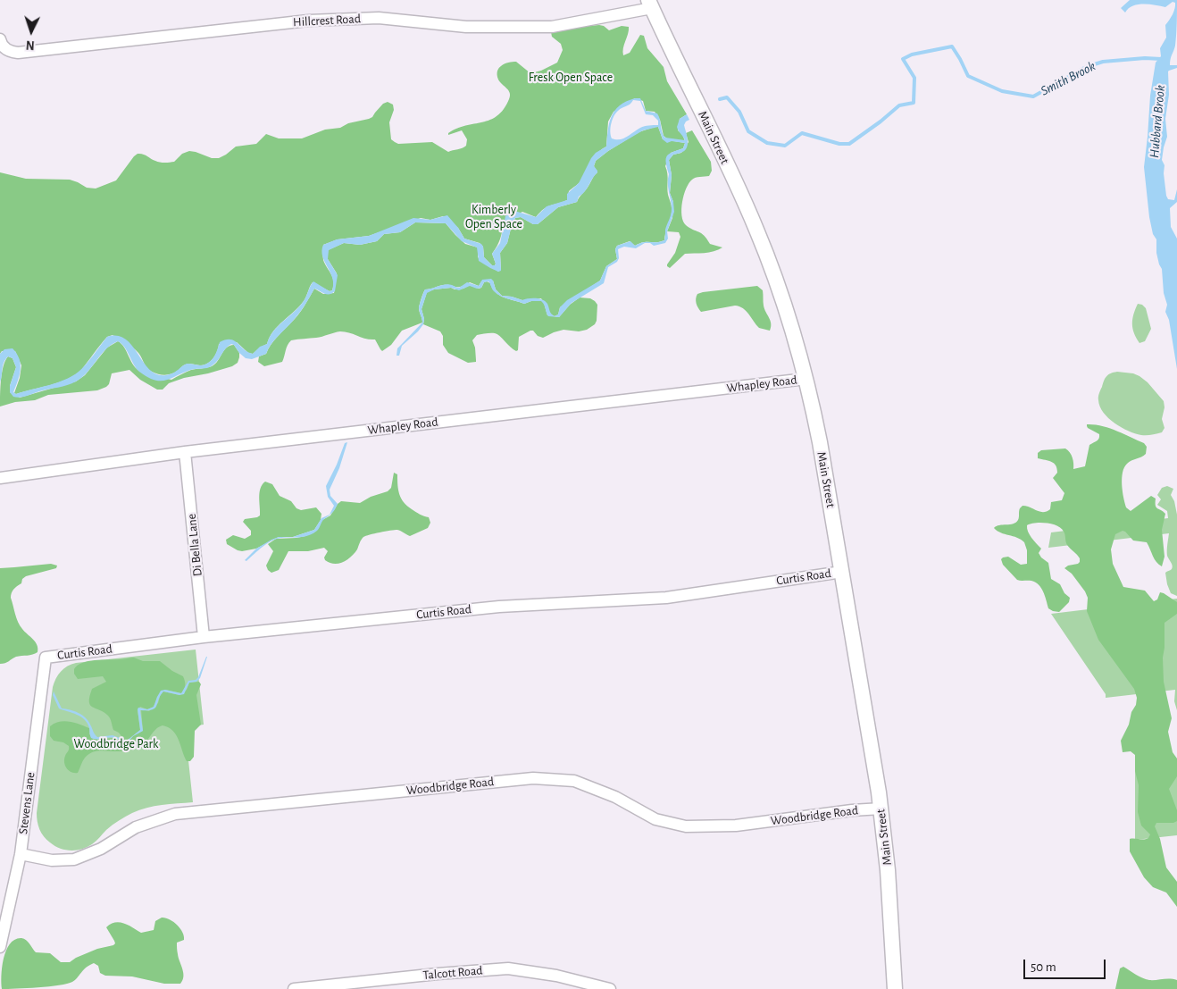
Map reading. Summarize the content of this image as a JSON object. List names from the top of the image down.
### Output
{
  "streets": {
    "main road": ["Main Street"],
    "street": [
      "Hillcrest Road",
      "Whapley Road",
      "Di Bella Lane",
      "Curtis Road",
      "Woodbridge Road",
      "Stevens Lane",
      "Talcott Road"
    ]
  },
  "crossings": [
    ["Hillcrest Road", "Main Street"],
    ["Main Street", "Whapley Road"],
    ["Main Street", "Curtis Road"],
    ["Main Street", "Woodbridge Road"],
    ["Whapley Road", "Di Bella Lane"],
    ["Di Bella Lane", "Curtis Road"],
    ["Curtis Road", "Stevens Lane"],
    ["Woodbridge Road", "Stevens Lane"]
  ],
  "water": ["Smith Brook", "Hubbard Brook"],
  "parks": ["Fresk Open Space", "Kimberly Open Space", "Woodbridge Park"],
  "scale_bar": "50 m",
  "north": "bottom"
}
